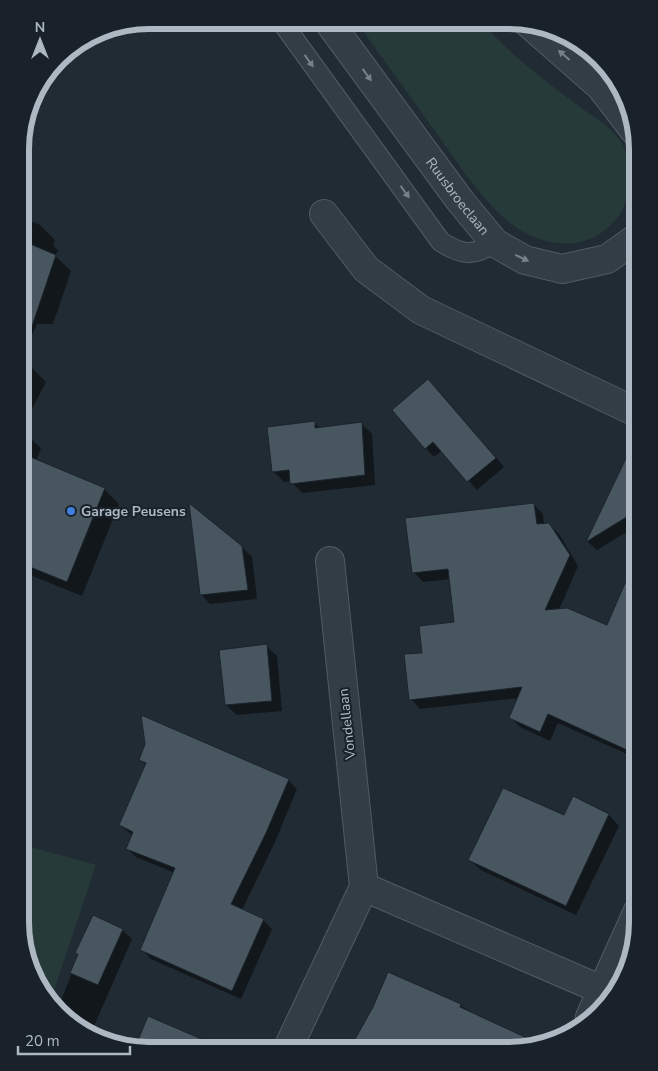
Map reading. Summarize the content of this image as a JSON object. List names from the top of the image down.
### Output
{
  "streets": {
    "street": ["Ruusbroeclaan", "Vondellaan"]
  },
  "places": ["Garage Peusens"],
  "scale_bar": "20 m",
  "north": "top"
}
